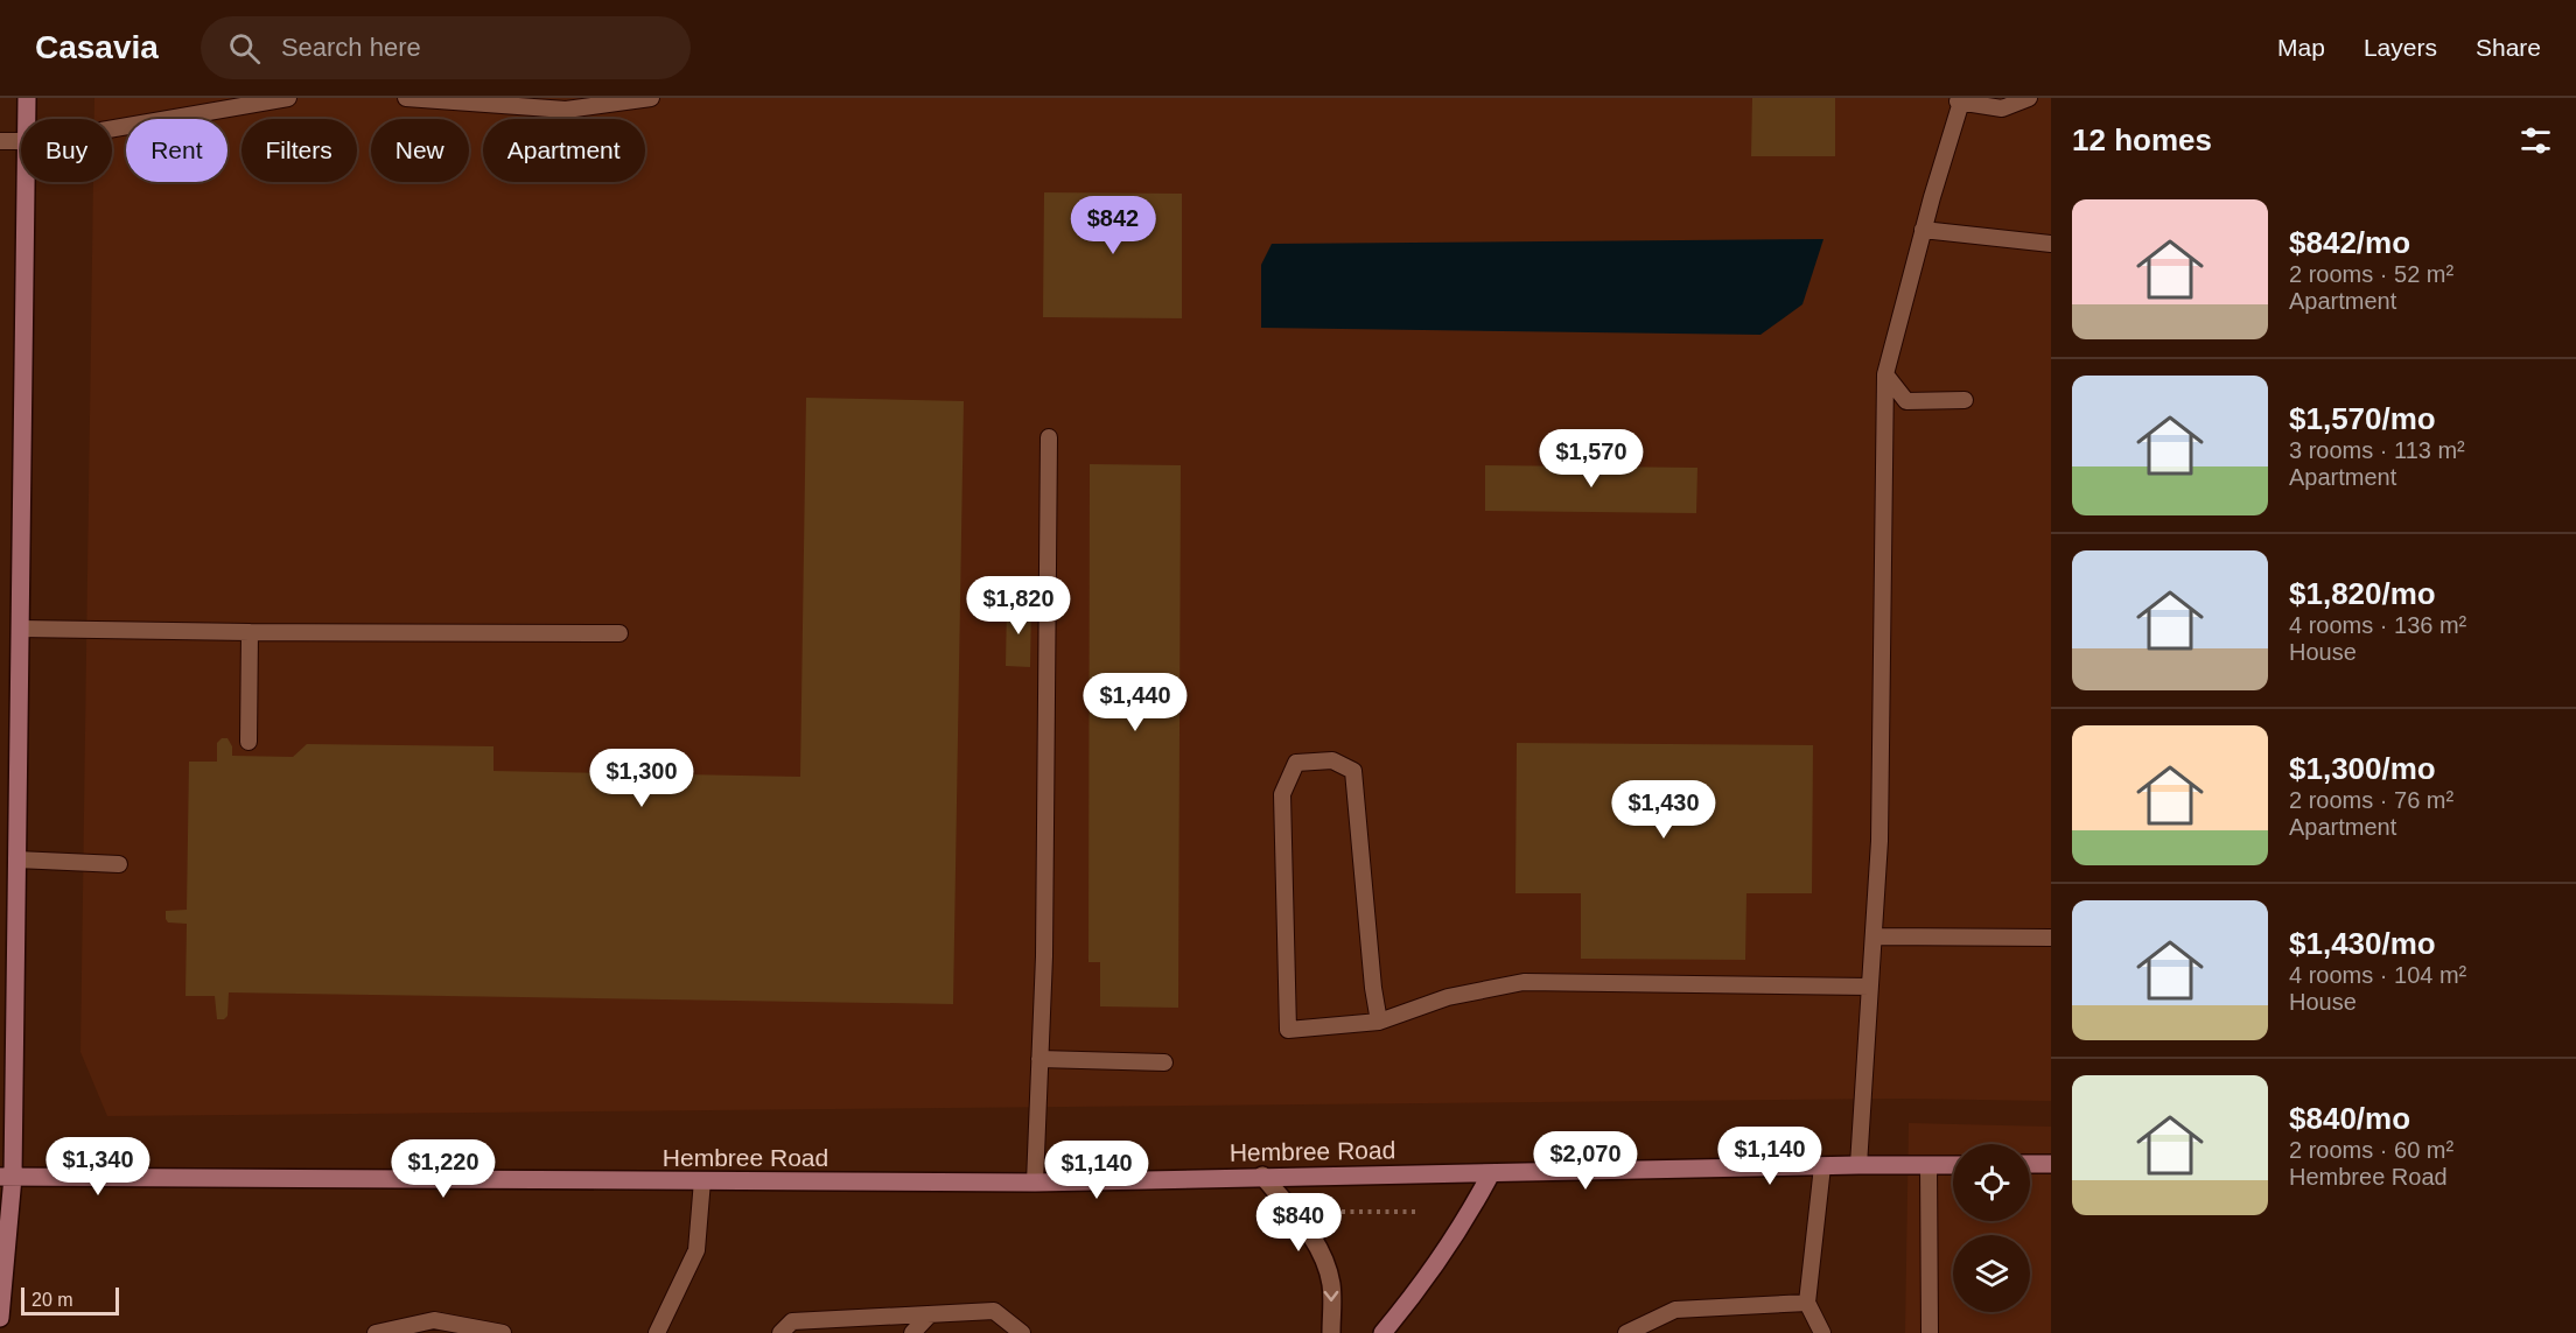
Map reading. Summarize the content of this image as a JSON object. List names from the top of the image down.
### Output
{
  "streets": {
    "street": ["Hembree Road"]
  },
  "scale_bar": "20 m",
  "page": {
    "header": "Casavia",
    "search": "Search here",
    "nav": ["Map", "Layers", "Share"],
    "heading": "12 homes",
    "chip": [
      "Buy",
      "Rent",
      "Filters",
      "New",
      "Apartment"
    ],
    "list": [
      {
        "name": "$842/mo",
        "note": "2 rooms · 52 m² · Apartment"
      },
      {
        "name": "$1,570/mo",
        "note": "3 rooms · 113 m² · Apartment"
      },
      {
        "name": "$1,820/mo",
        "note": "4 rooms · 136 m² · House"
      },
      {
        "name": "$1,300/mo",
        "note": "2 rooms · 76 m² · Apartment"
      },
      {
        "name": "$1,430/mo",
        "note": "4 rooms · 104 m² · House"
      },
      {
        "name": "$840/mo",
        "note": "2 rooms · 60 m² · Hembree Road"
      }
    ],
    "price": [
      "$842",
      "$1,570",
      "$1,820",
      "$1,440",
      "$1,300",
      "$1,430",
      "$1,140",
      "$2,070",
      "$1,340",
      "$1,220",
      "$1,140",
      "$840"
    ],
    "scale": "20 m"
  }
}
